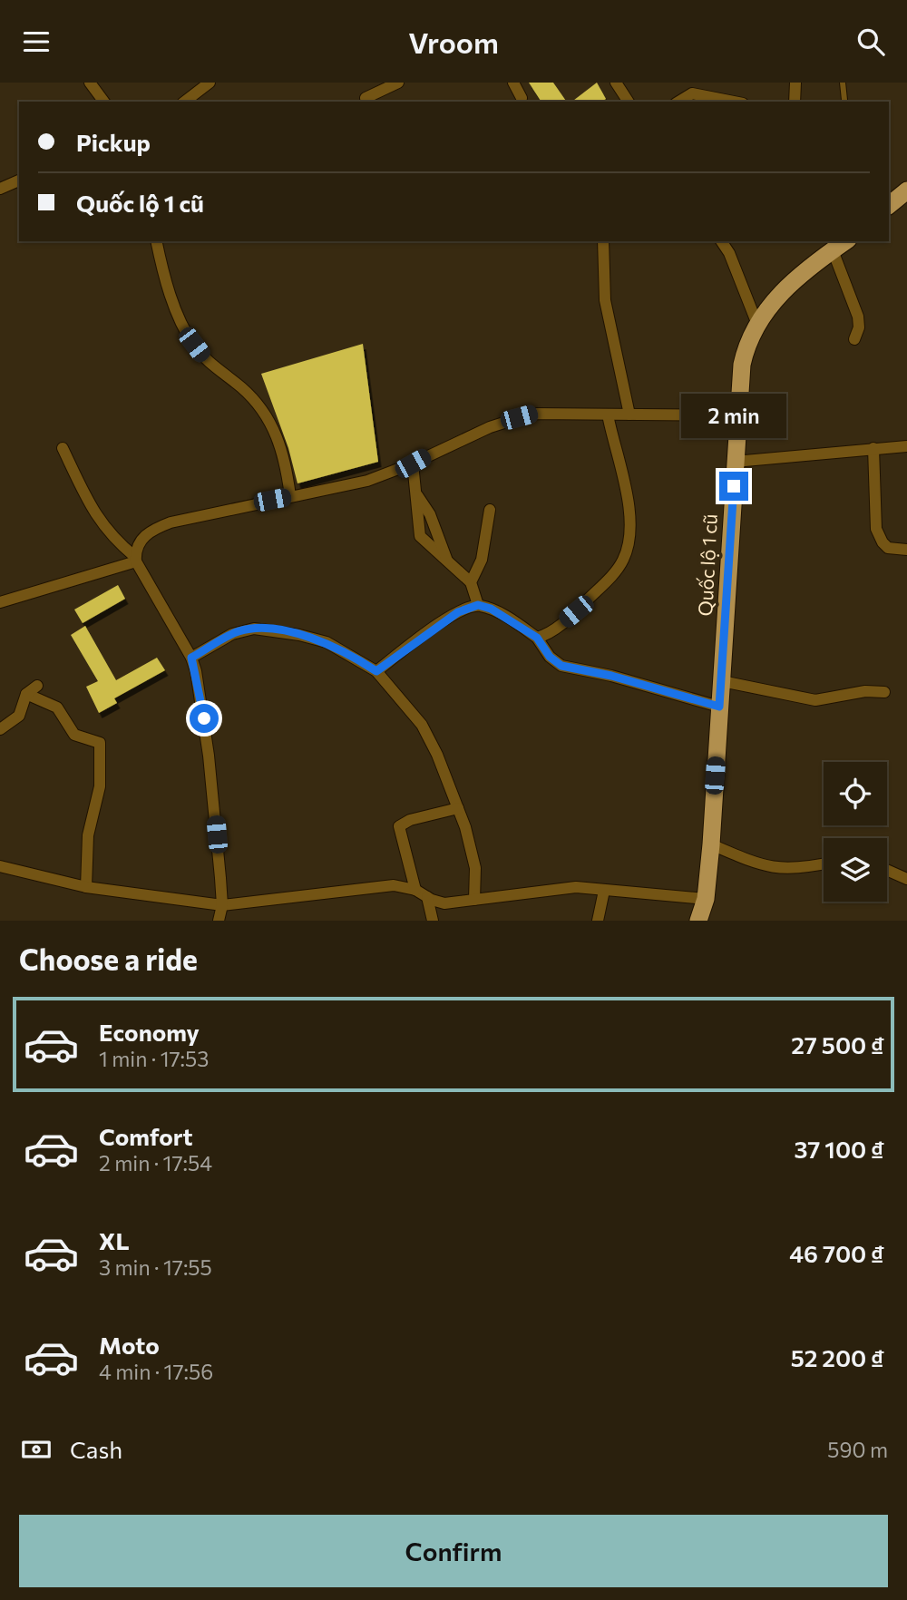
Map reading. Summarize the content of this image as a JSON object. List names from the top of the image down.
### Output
{
  "streets": {
    "main road": ["Quốc lộ 1 cũ"]
  },
  "page": {
    "header": "Vroom",
    "banner": ["Pickup", "Quốc lộ 1 cũ"],
    "bubble": "2 min",
    "heading": "Choose a ride",
    "list": [
      {
        "name": "Economy",
        "note": "1 min · 17:53",
        "value": "27 500 ₫"
      },
      {
        "name": "Comfort",
        "note": "2 min · 17:54",
        "value": "37 100 ₫"
      },
      {
        "name": "XL",
        "note": "3 min · 17:55",
        "value": "46 700 ₫"
      },
      {
        "name": "Moto",
        "note": "4 min · 17:56",
        "value": "52 200 ₫"
      }
    ],
    "pay": ["Cash", "590 m"],
    "buttons": "Confirm"
  }
}
